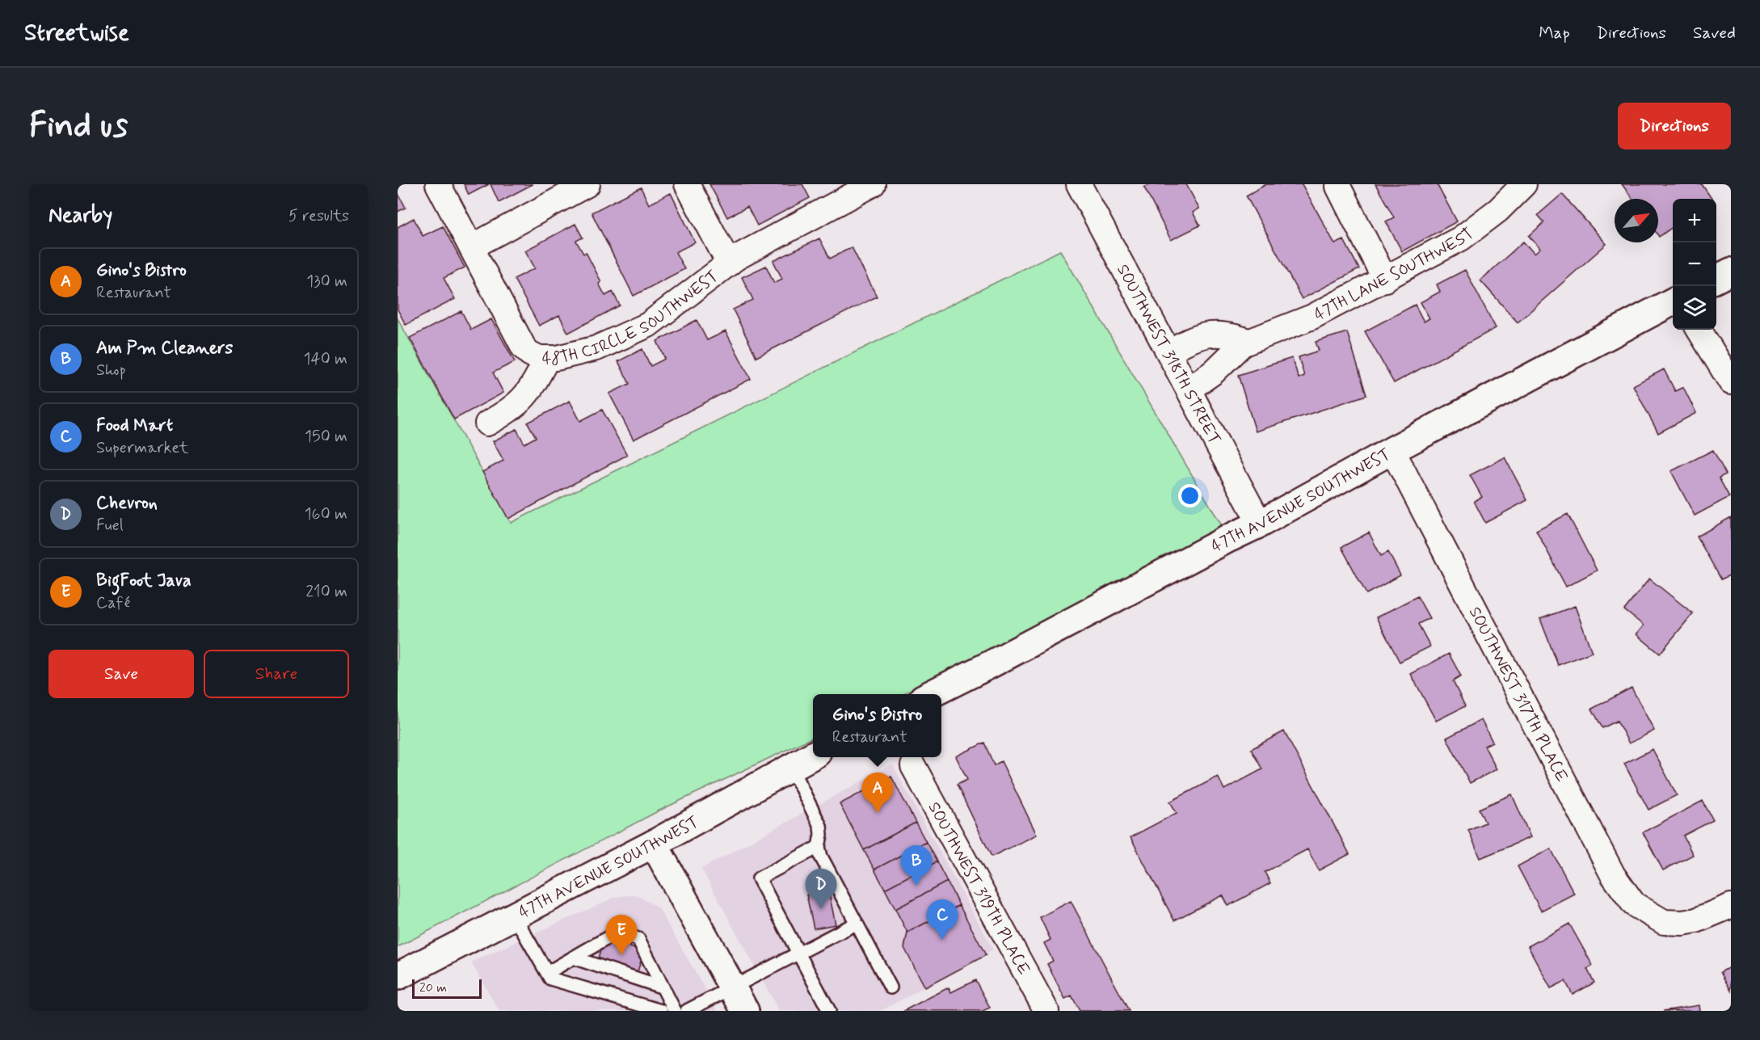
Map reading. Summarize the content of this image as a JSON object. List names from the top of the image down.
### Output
{
  "streets": {
    "main road": ["47TH AVENUE SOUTHWEST"],
    "street": [
      "47TH LANE SOUTHWEST",
      "48TH CIRCLE SOUTHWEST",
      "SOUTHWEST 318TH STREET",
      "SOUTHWEST 317TH PLACE",
      "SOUTHWEST 319TH PLACE"
    ]
  },
  "crossings": [
    ["47TH LANE SOUTHWEST", "SOUTHWEST 318TH STREET"],
    ["SOUTHWEST 318TH STREET", "47TH AVENUE SOUTHWEST"],
    ["47TH AVENUE SOUTHWEST", "SOUTHWEST 317TH PLACE"]
  ],
  "scale_bar": "20 m",
  "north": "top right",
  "page": {
    "header": "Streetwise",
    "nav": ["Map", "Directions", "Saved"],
    "buttons": [
      "Directions",
      ["Save", "Share"]
    ],
    "title": "Find us",
    "heading": ["Nearby", "5 results"],
    "map_buttons": ["+", "−"],
    "list": [
      {
        "mark": "A",
        "name": "Gino's Bistro",
        "note": "Restaurant",
        "value": "130 m"
      },
      {
        "mark": "B",
        "name": "Am Pm Cleaners",
        "note": "Shop",
        "value": "140 m"
      },
      {
        "mark": "C",
        "name": "Food Mart",
        "note": "Supermarket",
        "value": "150 m"
      },
      {
        "mark": "D",
        "name": "Chevron",
        "note": "Fuel",
        "value": "160 m"
      },
      {
        "mark": "E",
        "name": "BigFoot Java",
        "note": "Café",
        "value": "210 m"
      }
    ],
    "popup": ["Gino's Bistro", "Restaurant"],
    "pins": [
      "A",
      "B",
      "D",
      "C",
      "E"
    ],
    "scale": "20 m"
  }
}
